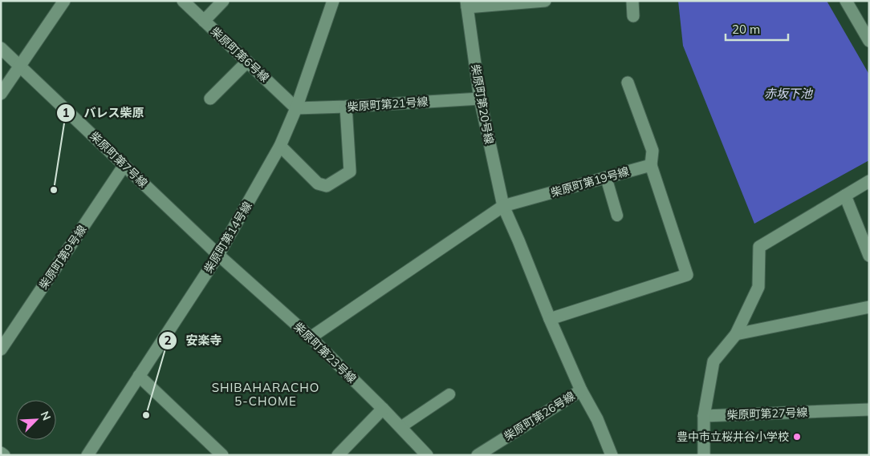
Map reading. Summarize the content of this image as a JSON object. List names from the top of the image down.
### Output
{
  "streets": {
    "street": [
      "柴原町第6号線",
      "柴原町第21号線",
      "柴原町第20号線",
      "柴原町第7号線",
      "柴原町第19号線",
      "柴原町第14号線",
      "柴原町第9号線",
      "柴原町第23号線",
      "柴原町第27号線",
      "柴原町第26号線"
    ]
  },
  "crossings": [
    ["柴原町第6号線", "柴原町第21号線"],
    ["柴原町第6号線", "柴原町第14号線"],
    ["柴原町第21号線", "柴原町第20号線"],
    ["柴原町第21号線", "柴原町第14号線"],
    ["柴原町第20号線", "柴原町第19号線"],
    ["柴原町第20号線", "柴原町第26号線"],
    ["柴原町第7号線", "柴原町第14号線"],
    ["柴原町第7号線", "柴原町第9号線"],
    ["柴原町第7号線", "柴原町第23号線"],
    ["柴原町第19号線", "柴原町第23号線"],
    ["柴原町第14号線", "柴原町第23号線"]
  ],
  "districts": ["SHIBAHARACHO 5-CHOME"],
  "water": ["赤坂下池"],
  "places": ["バレス柴原", "安楽寺", "豊中市立桜井谷小学校"],
  "scale_bar": "20 m",
  "north": "top right"
}
